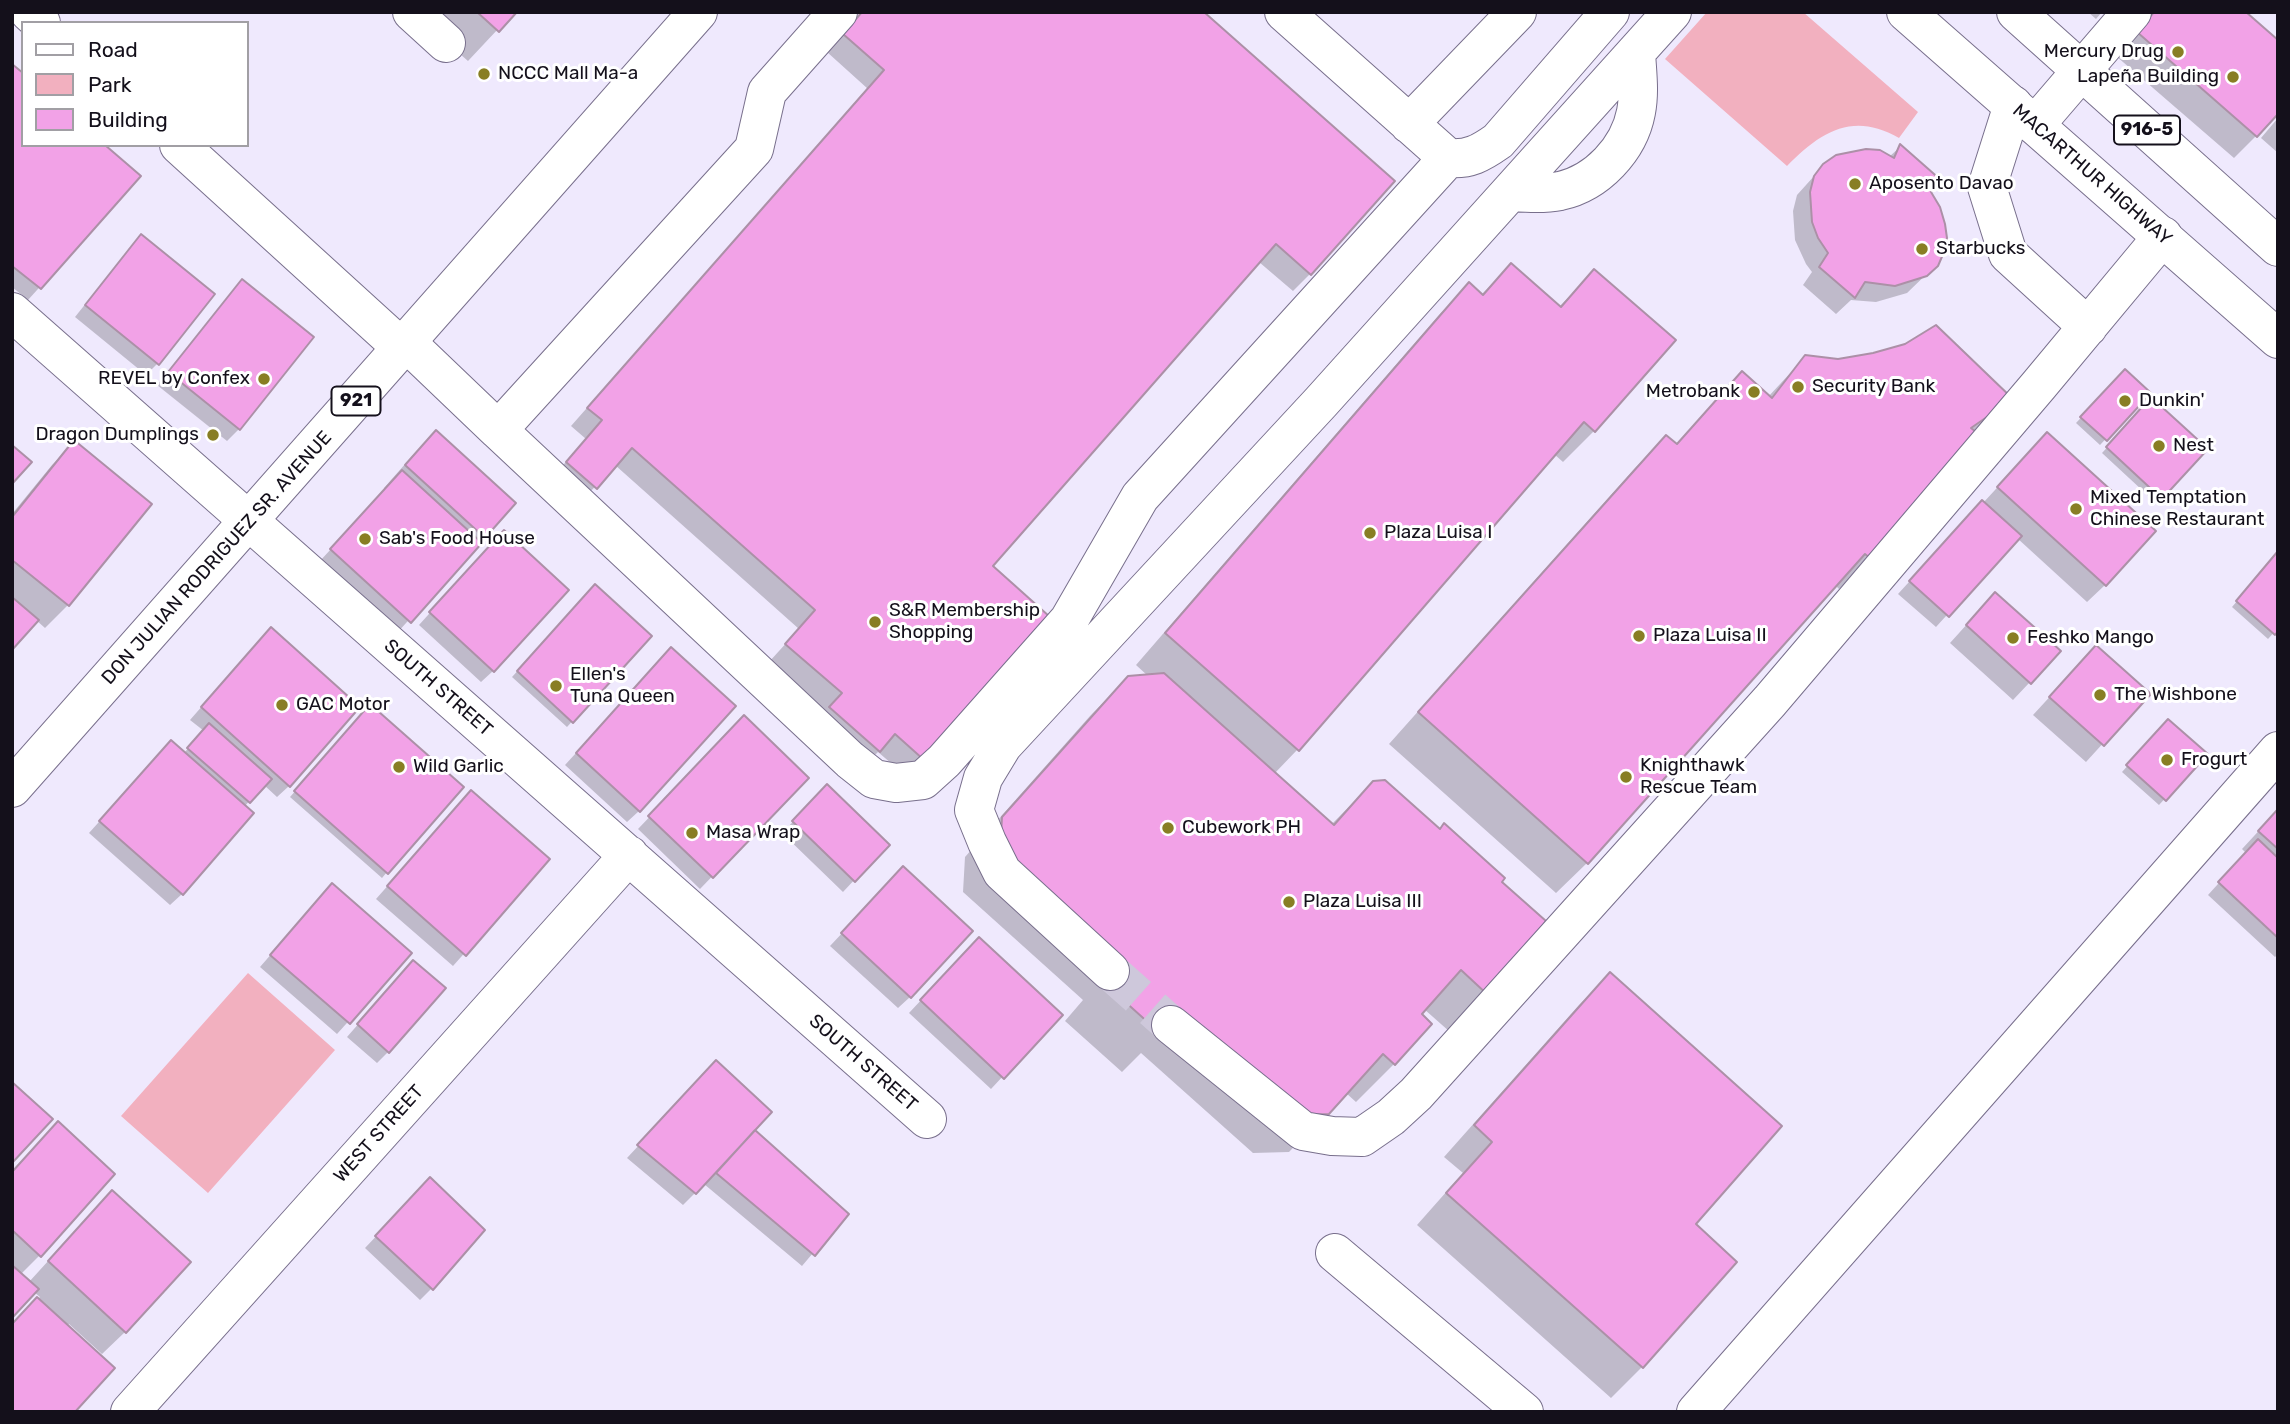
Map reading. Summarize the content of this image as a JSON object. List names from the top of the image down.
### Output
{
  "streets": {
    "street": [
      "916-5",
      "MACARTHUR HIGHWAY",
      "921",
      "DON JULIAN RODRIGUEZ SR. AVENUE",
      "SOUTH STREET",
      "WEST STREET"
    ]
  },
  "crossings": [
    ["DON JULIAN RODRIGUEZ SR. AVENUE", "SOUTH STREET"],
    ["SOUTH STREET", "WEST STREET"]
  ],
  "places": [
    "Mercury Drug",
    "NCCC Mall Ma-a",
    "Lapeña Building",
    "Aposento Davao",
    "Starbucks",
    "REVEL by Confex",
    "Security Bank",
    "Metrobank",
    "Dunkin'",
    "Dragon Dumplings",
    "Nest",
    "Mixed Temptation Chinese Restaurant",
    "Plaza Luisa I",
    "Sab's Food House",
    "S&R Membership Shopping",
    "Plaza Luisa II",
    "Feshko Mango",
    "Ellen's Tuna Queen",
    "The Wishbone",
    "GAC Motor",
    "Frogurt",
    "Wild Garlic",
    "Knighthawk Rescue Team",
    "Cubework PH",
    "Masa Wrap",
    "Plaza Luisa III"
  ],
  "legend": ["Road", "Park", "Building"]
}
